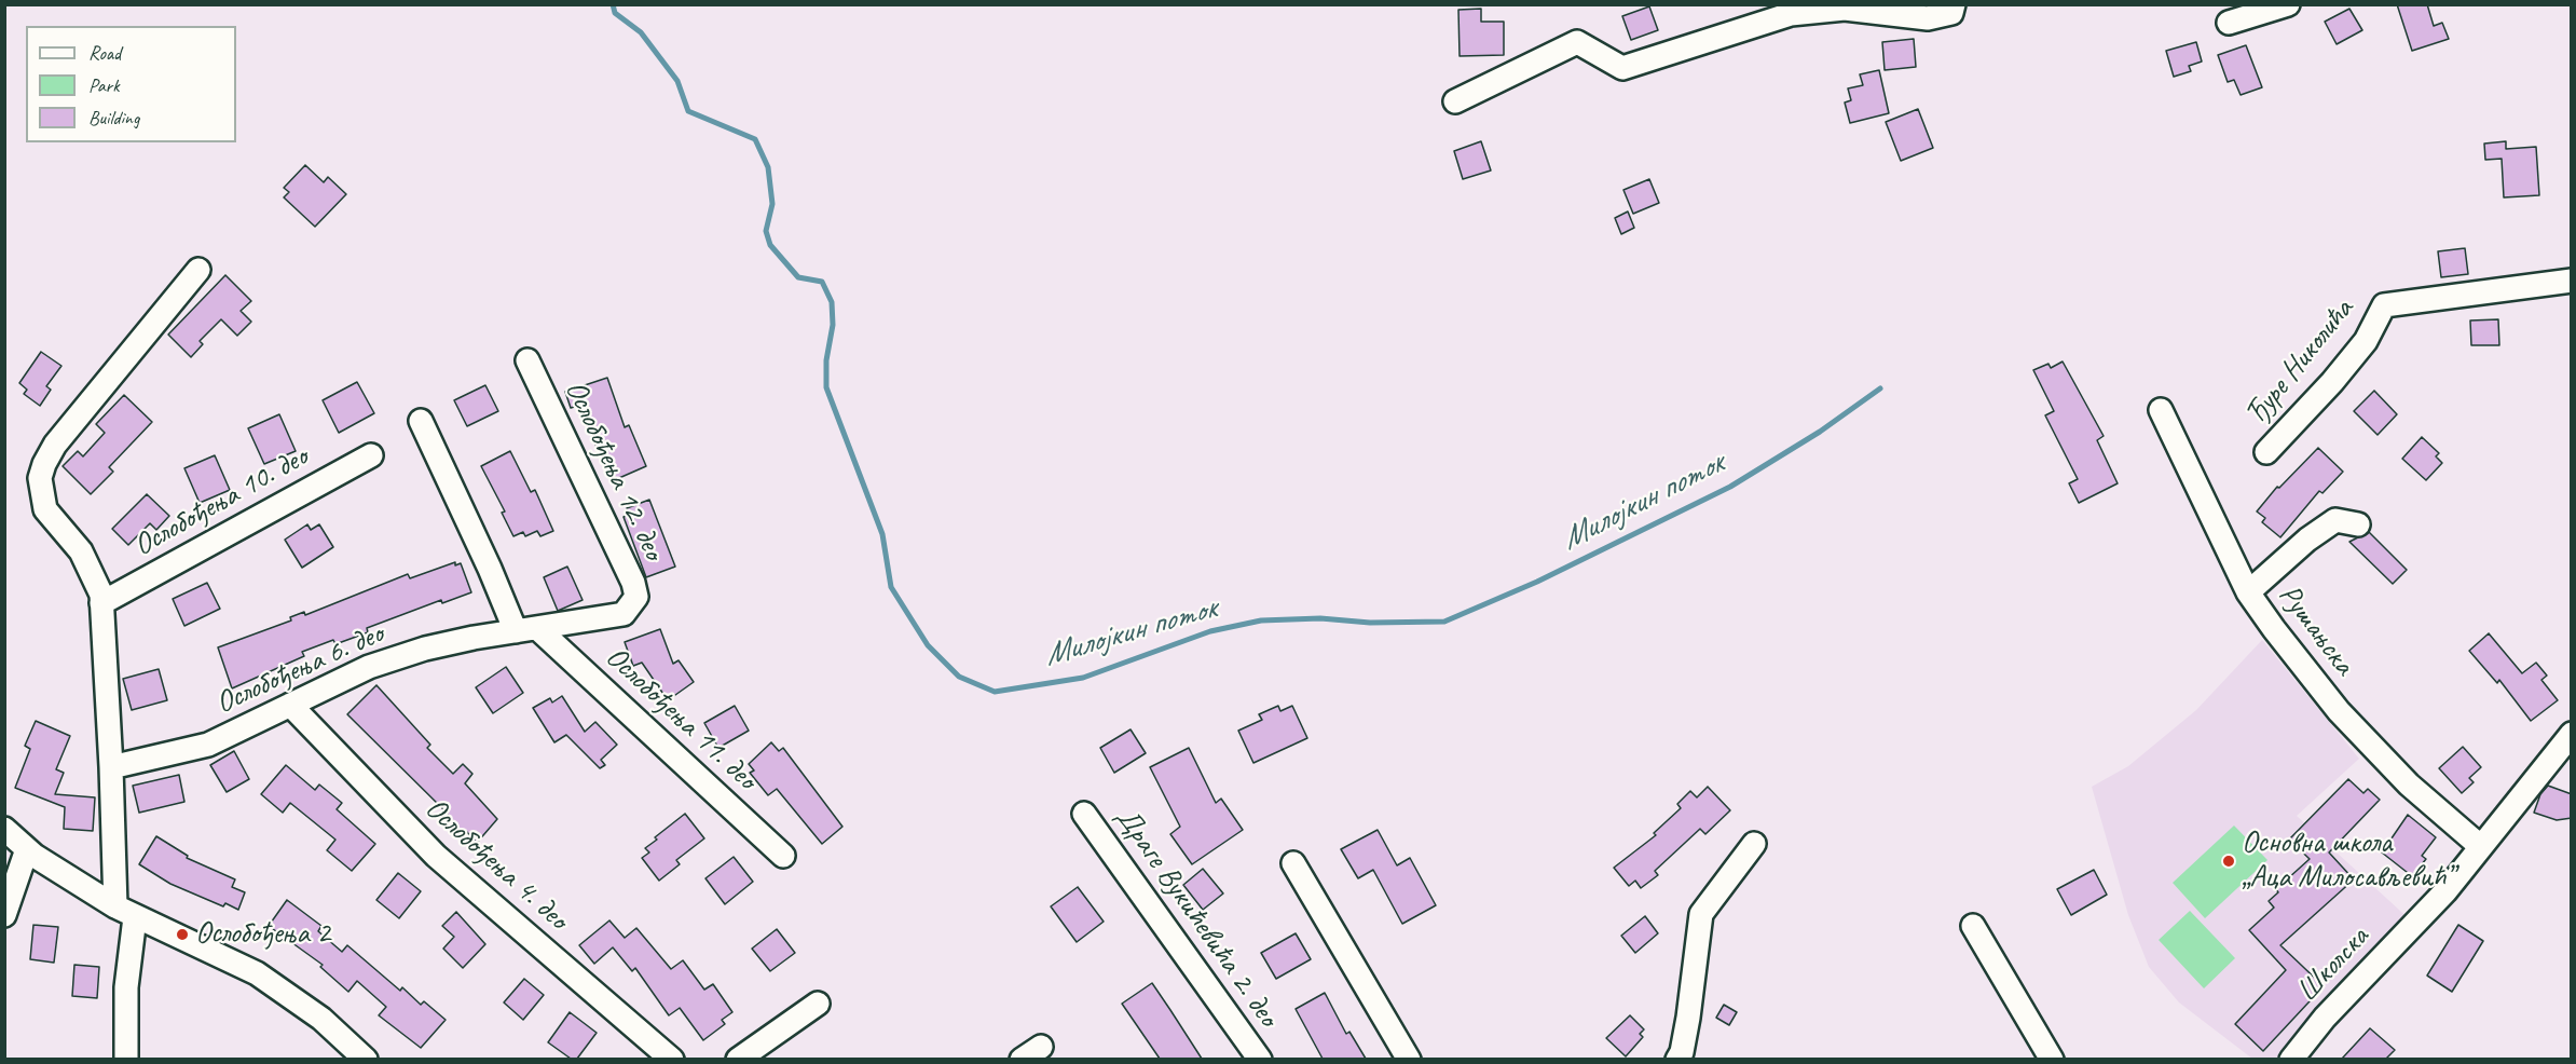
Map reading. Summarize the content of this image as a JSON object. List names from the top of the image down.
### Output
{
  "streets": {
    "street": [
      "Ђуре Николића",
      "Ослобођења 12. део",
      "Ослобођења 10. део",
      "Рушањска",
      "Ослобођења 6. део",
      "Ослобођења 11. део",
      "Ослобођења 4. део",
      "Драге Вукићевића 2. део",
      "Школска"
    ]
  },
  "crossings": [
    ["Ослобођења 12. део", "Ослобођења 6. део"],
    ["Ослобођења 12. део", "Ослобођења 11. део"],
    ["Рушањска", "Школска"],
    ["Ослобођења 6. део", "Ослобођења 11. део"],
    ["Ослобођења 6. део", "Ослобођења 4. део"]
  ],
  "water": ["Милојкин поток"],
  "places": ["Основна школа „Аца Милосављевић”", "Ослобођења 2"],
  "legend": ["Road", "Park", "Building"]
}
